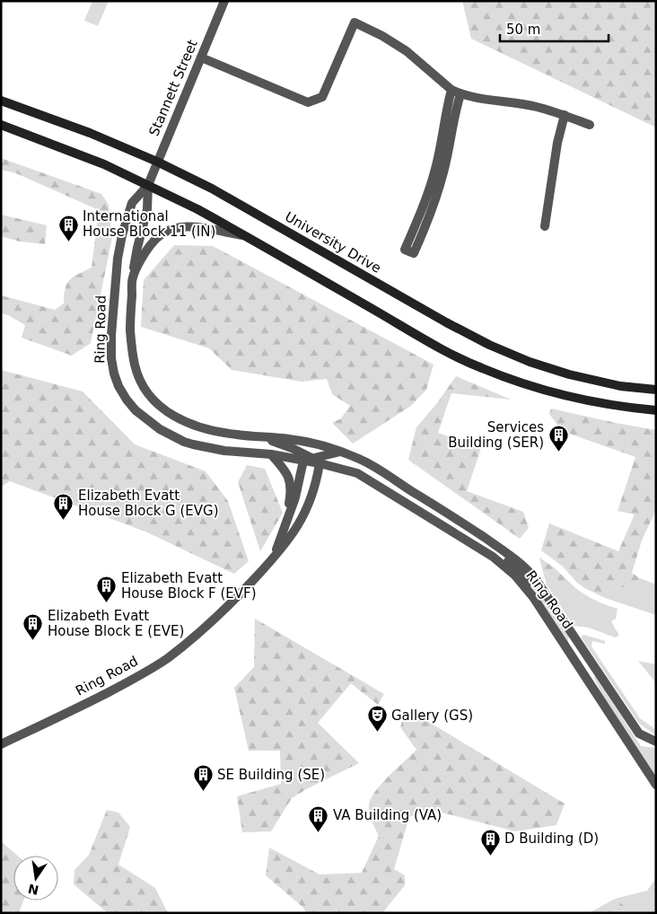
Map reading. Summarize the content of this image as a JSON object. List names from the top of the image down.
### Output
{
  "streets": {
    "main road": ["University Drive"],
    "street": ["Stannett Street", "Ring Road"]
  },
  "crossings": [
    ["Stannett Street", "University Drive"],
    ["Stannett Street", "Ring Road"]
  ],
  "places": {
    "building": [
      "International House Block 11 (IN)",
      "Services Building (SER)",
      "Elizabeth Evatt House Block G (EVG)",
      "Elizabeth Evatt House Block F (EVF)",
      "Elizabeth Evatt House Block E (EVE)",
      "SE Building (SE)",
      "VA Building (VA)",
      "D Building (D)"
    ],
    "theatre": ["Gallery (GS)"]
  },
  "scale_bar": "50 m",
  "north": "bottom"
}
